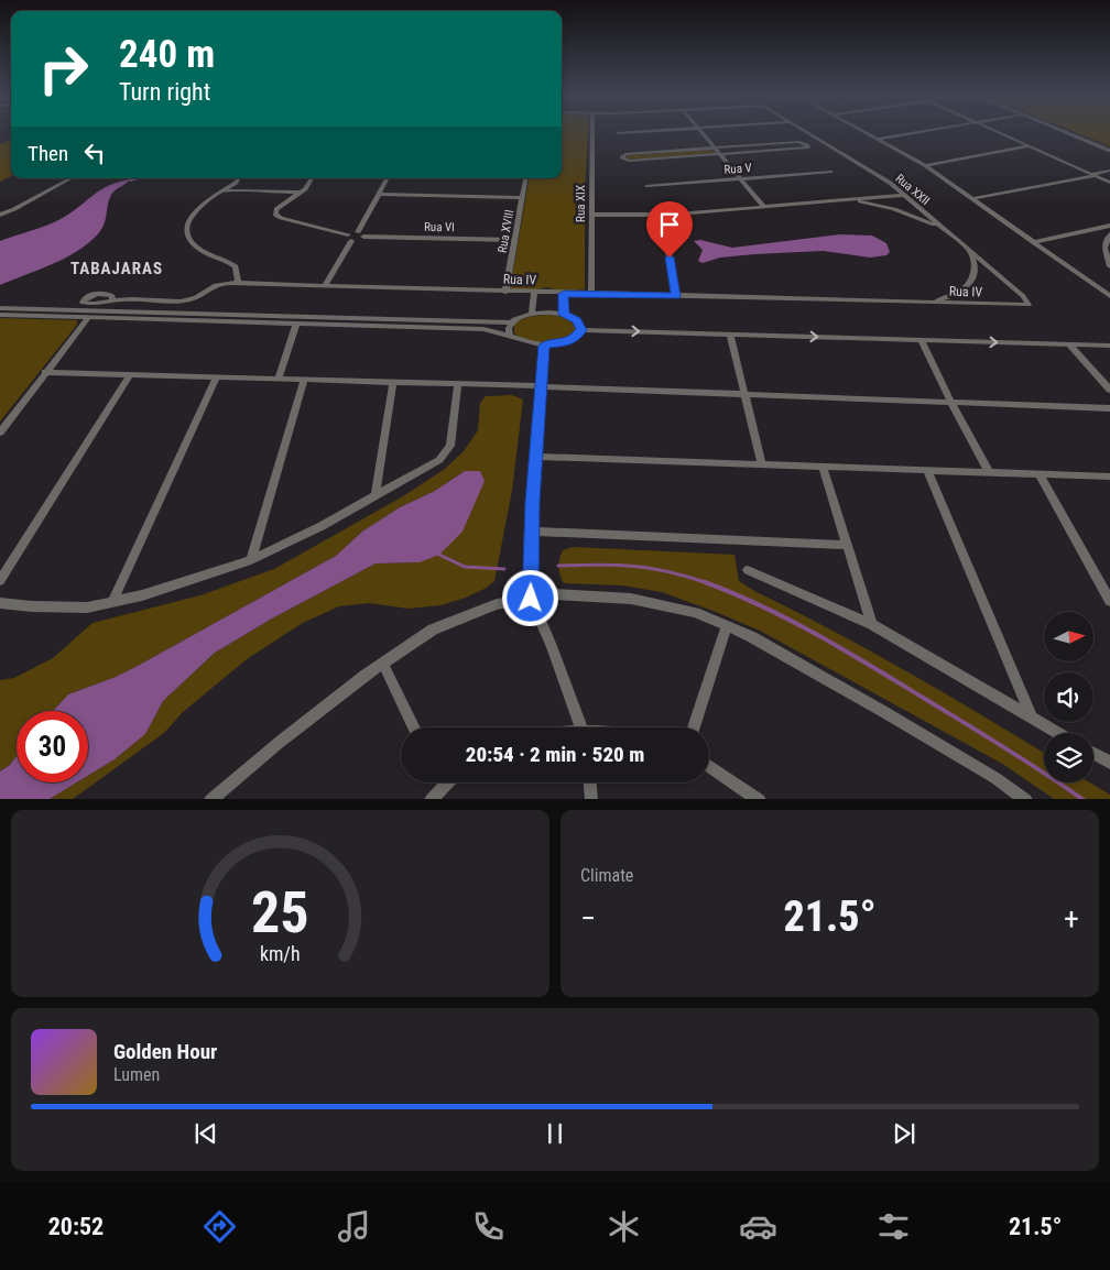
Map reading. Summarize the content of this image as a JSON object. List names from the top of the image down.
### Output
{
  "streets": {
    "street": [
      "Rua V",
      "Rua XXII",
      "Rua XIX",
      "Rua VI",
      "Rua XVIII",
      "Rua IV"
    ]
  },
  "crossings": [
    ["Rua XXII", "Rua IV"],
    ["Rua XIX", "Rua IV"],
    ["Rua VI", "Rua XVIII"],
    ["Rua XVIII", "Rua IV"]
  ],
  "districts": ["TABAJARAS"],
  "north": "right",
  "page": {
    "turn": ["240 m", "Turn right"],
    "then": "Then",
    "limit": "30",
    "trip": "20:54 · 2 min · 520 m",
    "tile": "Climate",
    "heat": ["−", "21.5°", "+"],
    "song": ["Golden Hour", "Lumen"],
    "tabs": ["20:52", "21.5°"],
    "gauge": ["25", "km/h"]
  }
}
